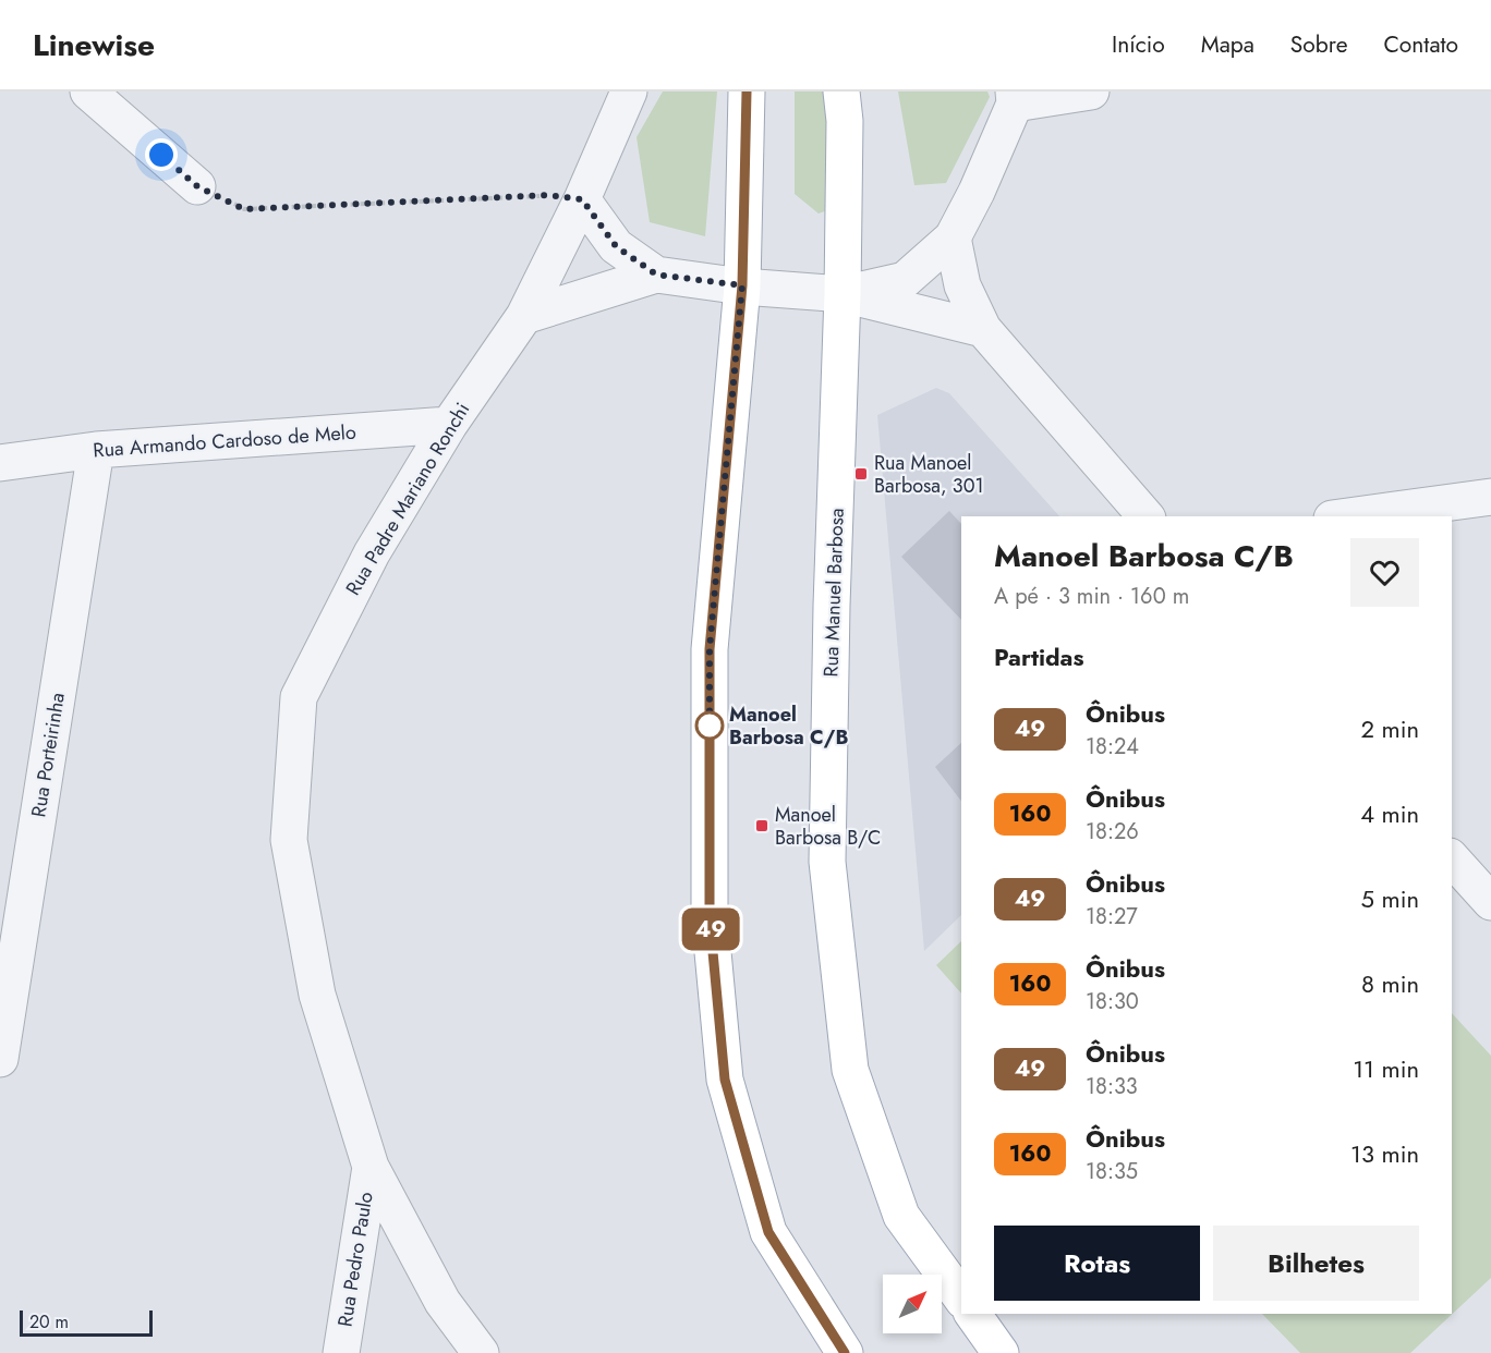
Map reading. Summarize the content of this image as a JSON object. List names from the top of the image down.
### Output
{
  "streets": {
    "main road": ["Rua Manuel Barbosa"],
    "street": [
      "Rua Armando Cardoso de Melo",
      "Rua Padre Mariano Ronchi",
      "Rua Porteirinha",
      "Rua Pedro Paulo"
    ]
  },
  "crossings": [
    ["Rua Armando Cardoso de Melo", "Rua Padre Mariano Ronchi"],
    ["Rua Armando Cardoso de Melo", "Rua Porteirinha"],
    ["Rua Padre Mariano Ronchi", "Rua Pedro Paulo"]
  ],
  "places": {
    "transit": ["Rua Manoel Barbosa, 301", "Manoel Barbosa B/C"],
    "other": ["Manoel Barbosa C/B"]
  },
  "lines": ["bus line 49"],
  "scale_bar": "20 m",
  "north": "top right",
  "page": {
    "header": "Linewise",
    "nav": [
      "Início",
      "Mapa",
      "Sobre",
      "Contato"
    ],
    "on_map": "49",
    "heading": [
      ["Manoel Barbosa C/B", "A pé · 3 min · 160 m"],
      "Partidas"
    ],
    "list": [
      {
        "mark": "49",
        "name": "Ônibus",
        "note": "18:24",
        "value": "2 min"
      },
      {
        "mark": "160",
        "name": "Ônibus",
        "note": "18:26",
        "value": "4 min"
      },
      {
        "mark": "49",
        "name": "Ônibus",
        "note": "18:27",
        "value": "5 min"
      },
      {
        "mark": "160",
        "name": "Ônibus",
        "note": "18:30",
        "value": "8 min"
      },
      {
        "mark": "49",
        "name": "Ônibus",
        "note": "18:33",
        "value": "11 min"
      },
      {
        "mark": "160",
        "name": "Ônibus",
        "note": "18:35",
        "value": "13 min"
      }
    ],
    "buttons": ["Rotas", "Bilhetes"],
    "scale": "20 m"
  }
}
